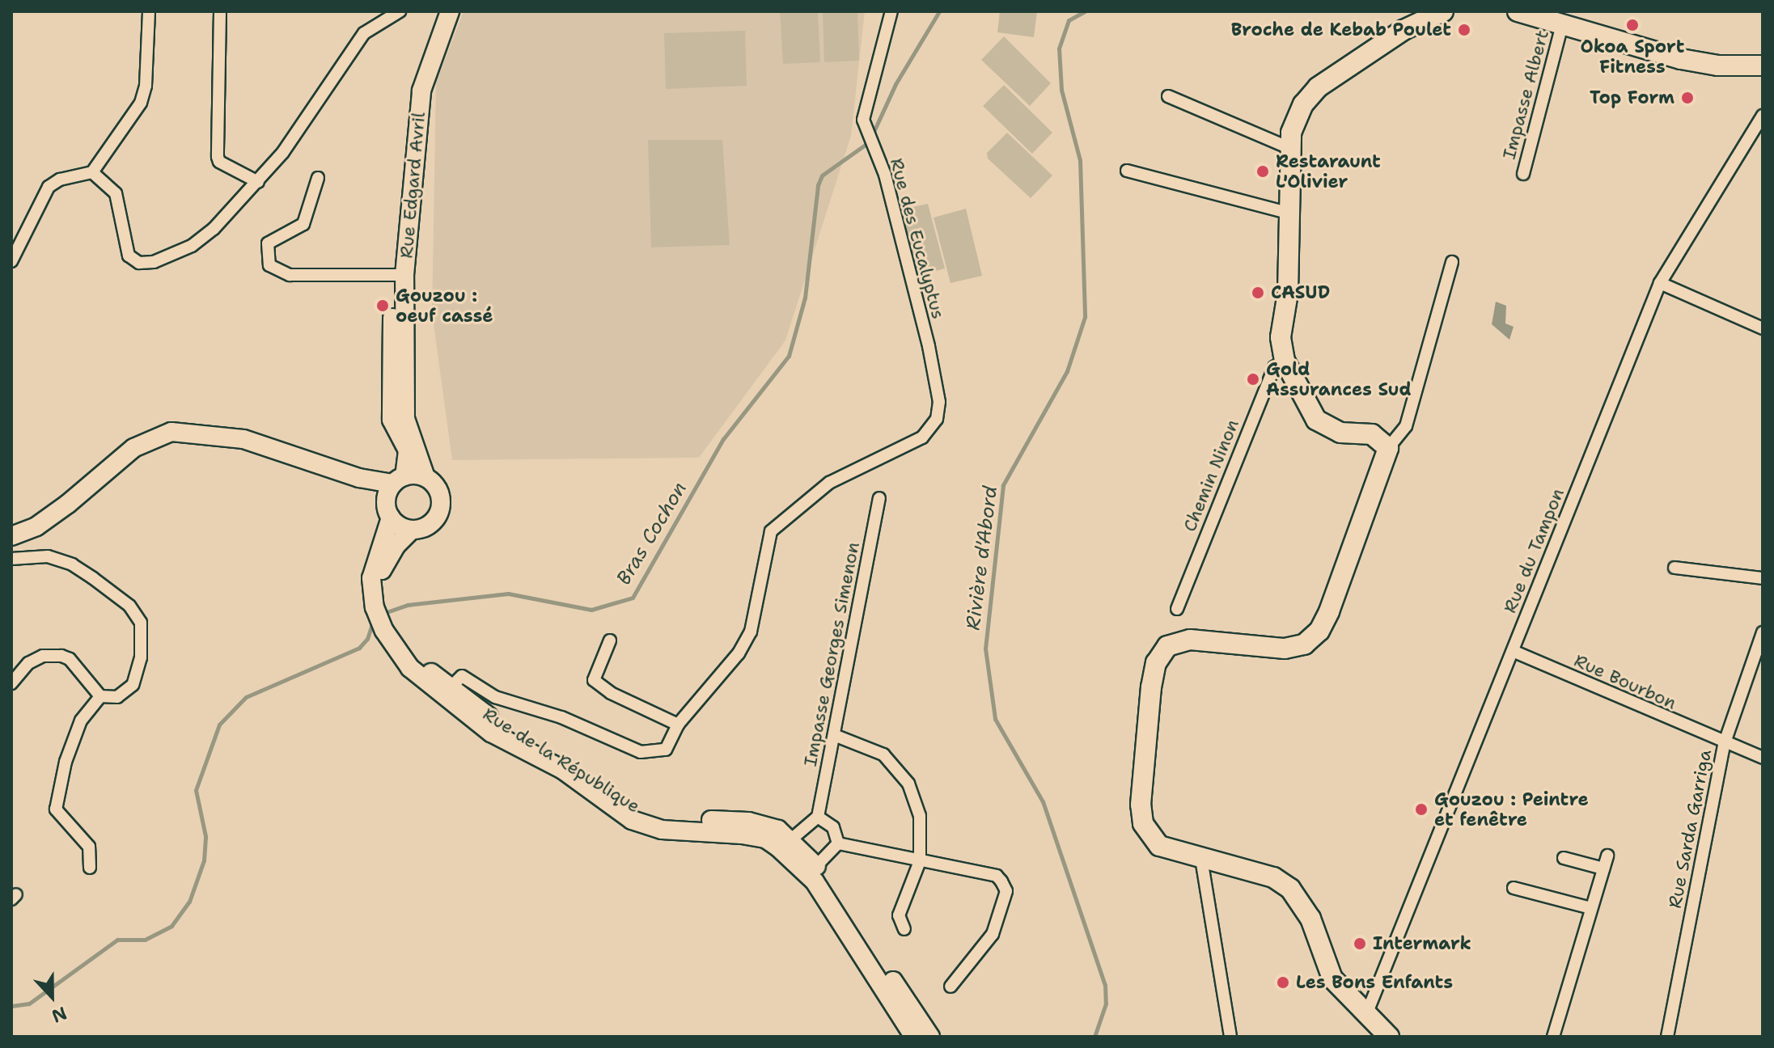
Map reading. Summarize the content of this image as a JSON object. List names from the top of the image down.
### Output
{
  "streets": {
    "street": [
      "Impasse Albert",
      "Rue Edgard Avril",
      "Rue des Eucalyptus",
      "Chemin Ninon",
      "Rue du Tampon",
      "Impasse Georges Simenon",
      "Rue Bourbon",
      "Rue de la République",
      "Rue Sarda Garriga"
    ]
  },
  "crossings": [
    ["Rue Edgard Avril", "Rue de la République"],
    ["Rue du Tampon", "Rue Bourbon"],
    ["Rue Bourbon", "Rue Sarda Garriga"]
  ],
  "water": ["Bras Cochon", "Rivière d'Abord"],
  "places": [
    "Okoa Sport Fitness",
    "Broche de Kebab Poulet",
    "Top Form",
    "Restaraunt L'Olivier",
    "CASUD",
    "Gouzou : oeuf cassé",
    "Gold Assurances Sud",
    "Gouzou : Peintre et fenêtre",
    "Intermark",
    "Les Bons Enfants"
  ],
  "north": "bottom"
}
